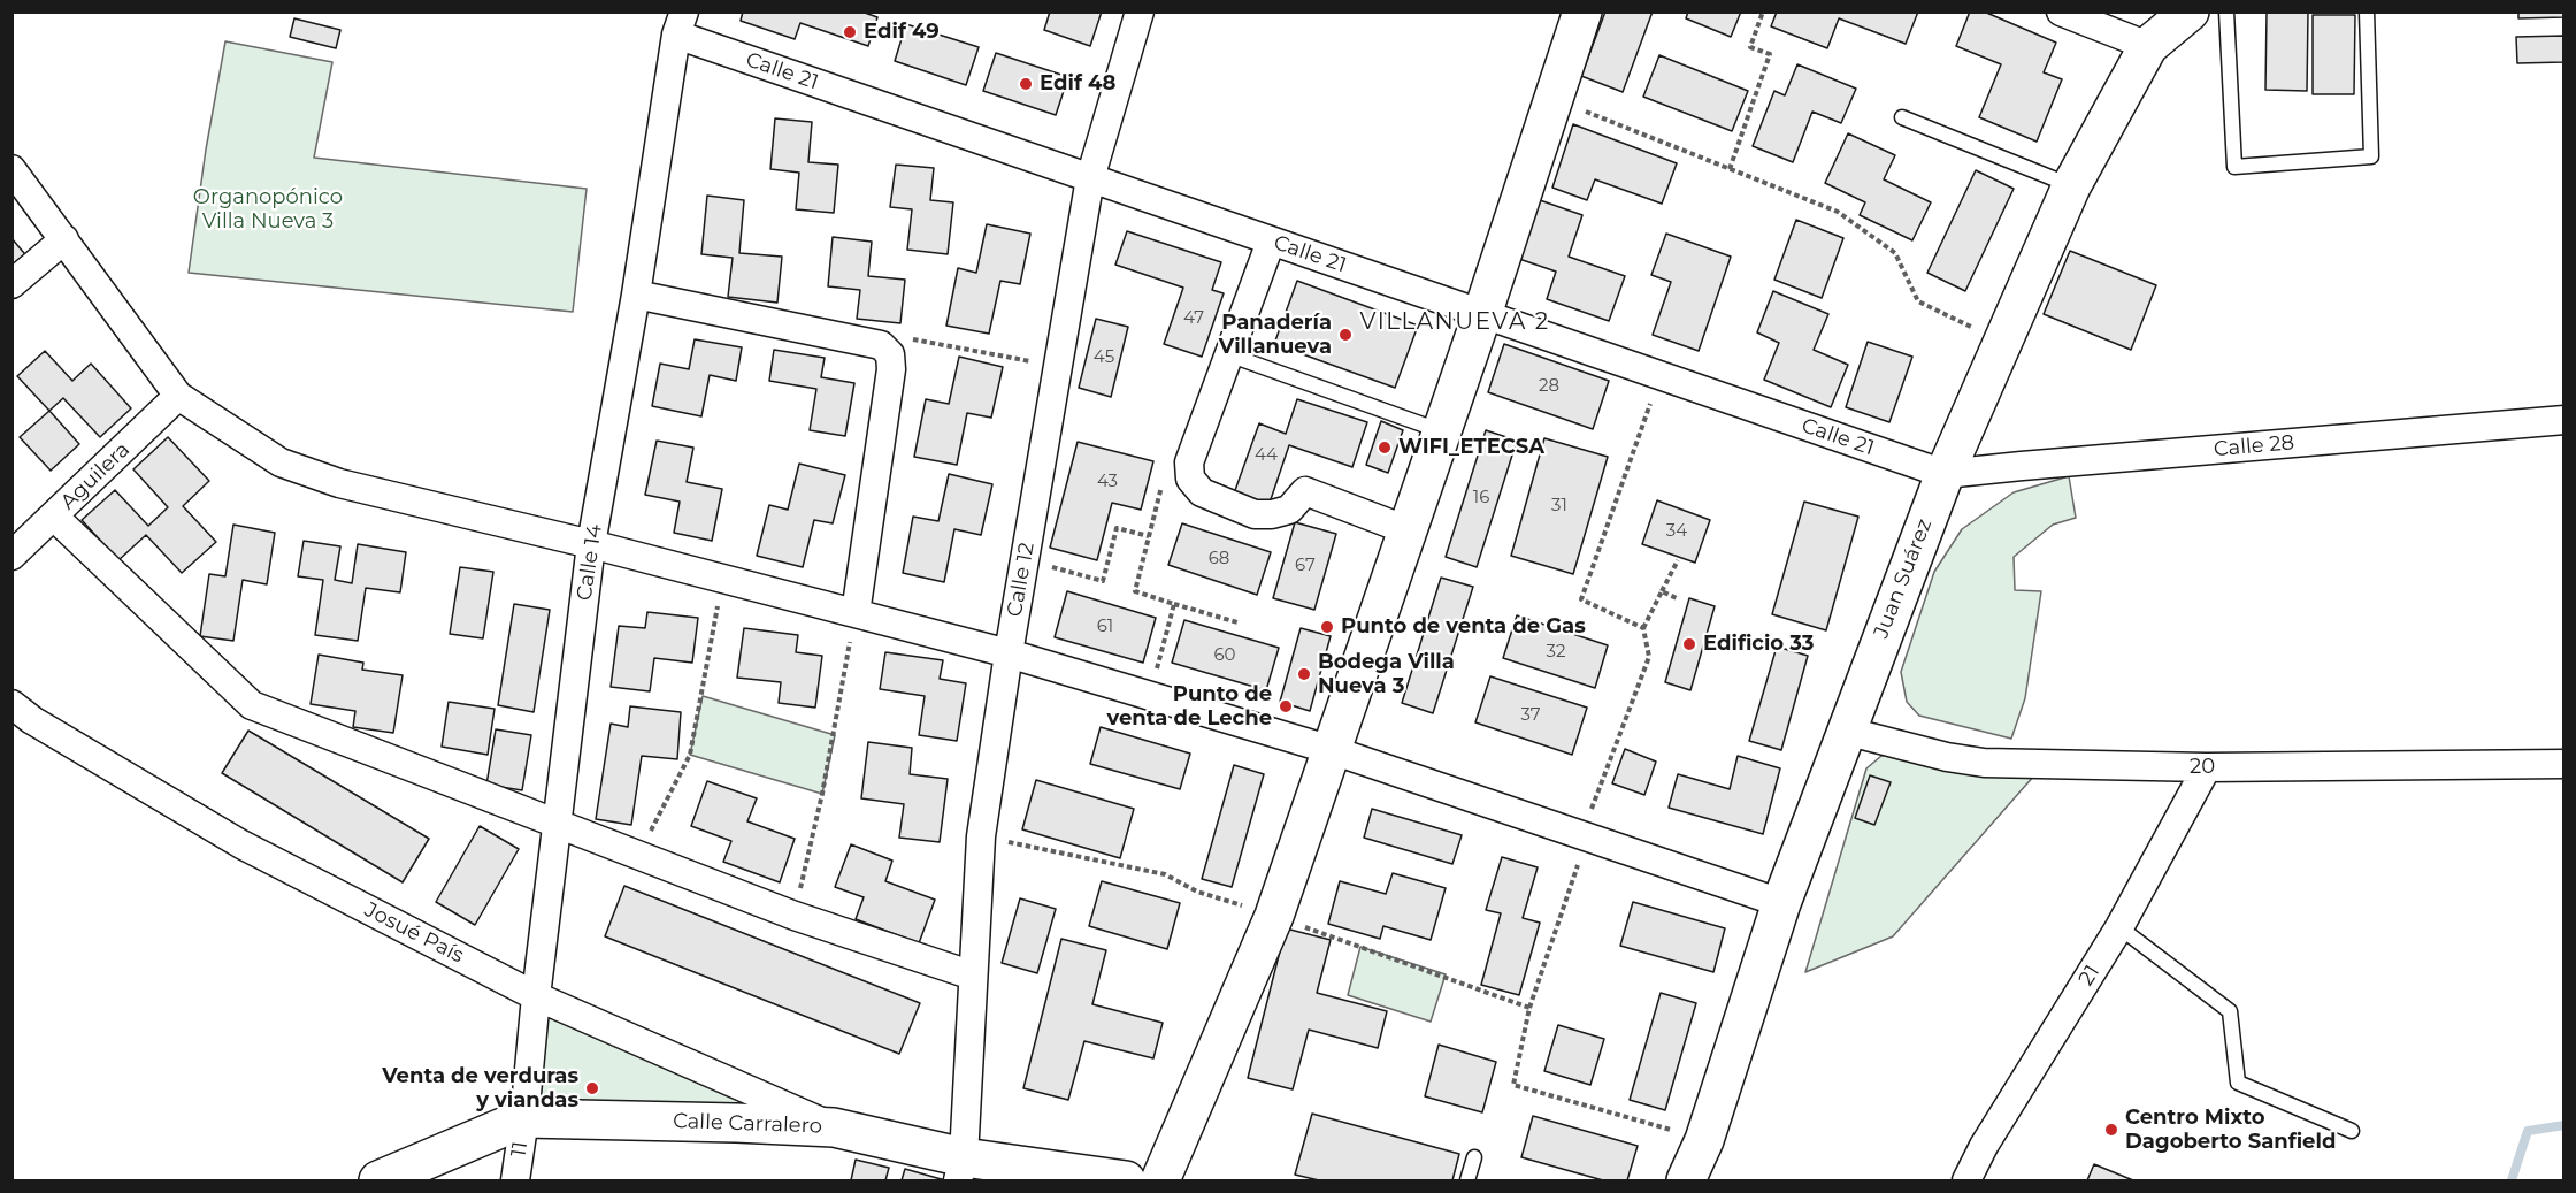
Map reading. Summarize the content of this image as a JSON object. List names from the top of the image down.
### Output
{
  "streets": {
    "street": [
      "Calle 21",
      "Calle 28",
      "Aguilera",
      "Calle 14",
      "Juan Suárez",
      "Calle 12",
      "20",
      "Josué País",
      "21",
      "Calle Carralero",
      "11"
    ]
  },
  "crossings": [
    ["Calle 21", "Calle 28"],
    ["Calle 21", "Calle 14"],
    ["Calle 21", "Juan Suárez"],
    ["Calle 21", "Calle 12"],
    ["Calle 28", "Juan Suárez"],
    ["Calle 14", "Josué País"],
    ["Calle 14", "Calle Carralero"],
    ["Calle 14", "11"],
    ["Juan Suárez", "20"],
    ["Calle 12", "Calle Carralero"],
    ["20", "21"],
    ["Josué País", "Calle Carralero"],
    ["Calle Carralero", "11"]
  ],
  "districts": ["VILLANUEVA 2"],
  "parks": ["Organopónico Villa Nueva 3"],
  "places": [
    "Edif 49",
    "Edif 48",
    "Panadería Villanueva",
    "WIFI_ETECSA",
    "Punto de venta de Gas",
    "Edificio 33",
    "Bodega Villa Nueva 3",
    "Punto de venta de Leche",
    "Venta de verduras y viandas",
    "Centro Mixto Dagoberto Sanfield"
  ],
  "house_numbers": [
    "47",
    "45",
    "28",
    "44",
    "43",
    "16",
    "31",
    "34",
    "68",
    "67",
    "61",
    "32",
    "60",
    "37"
  ]
}
